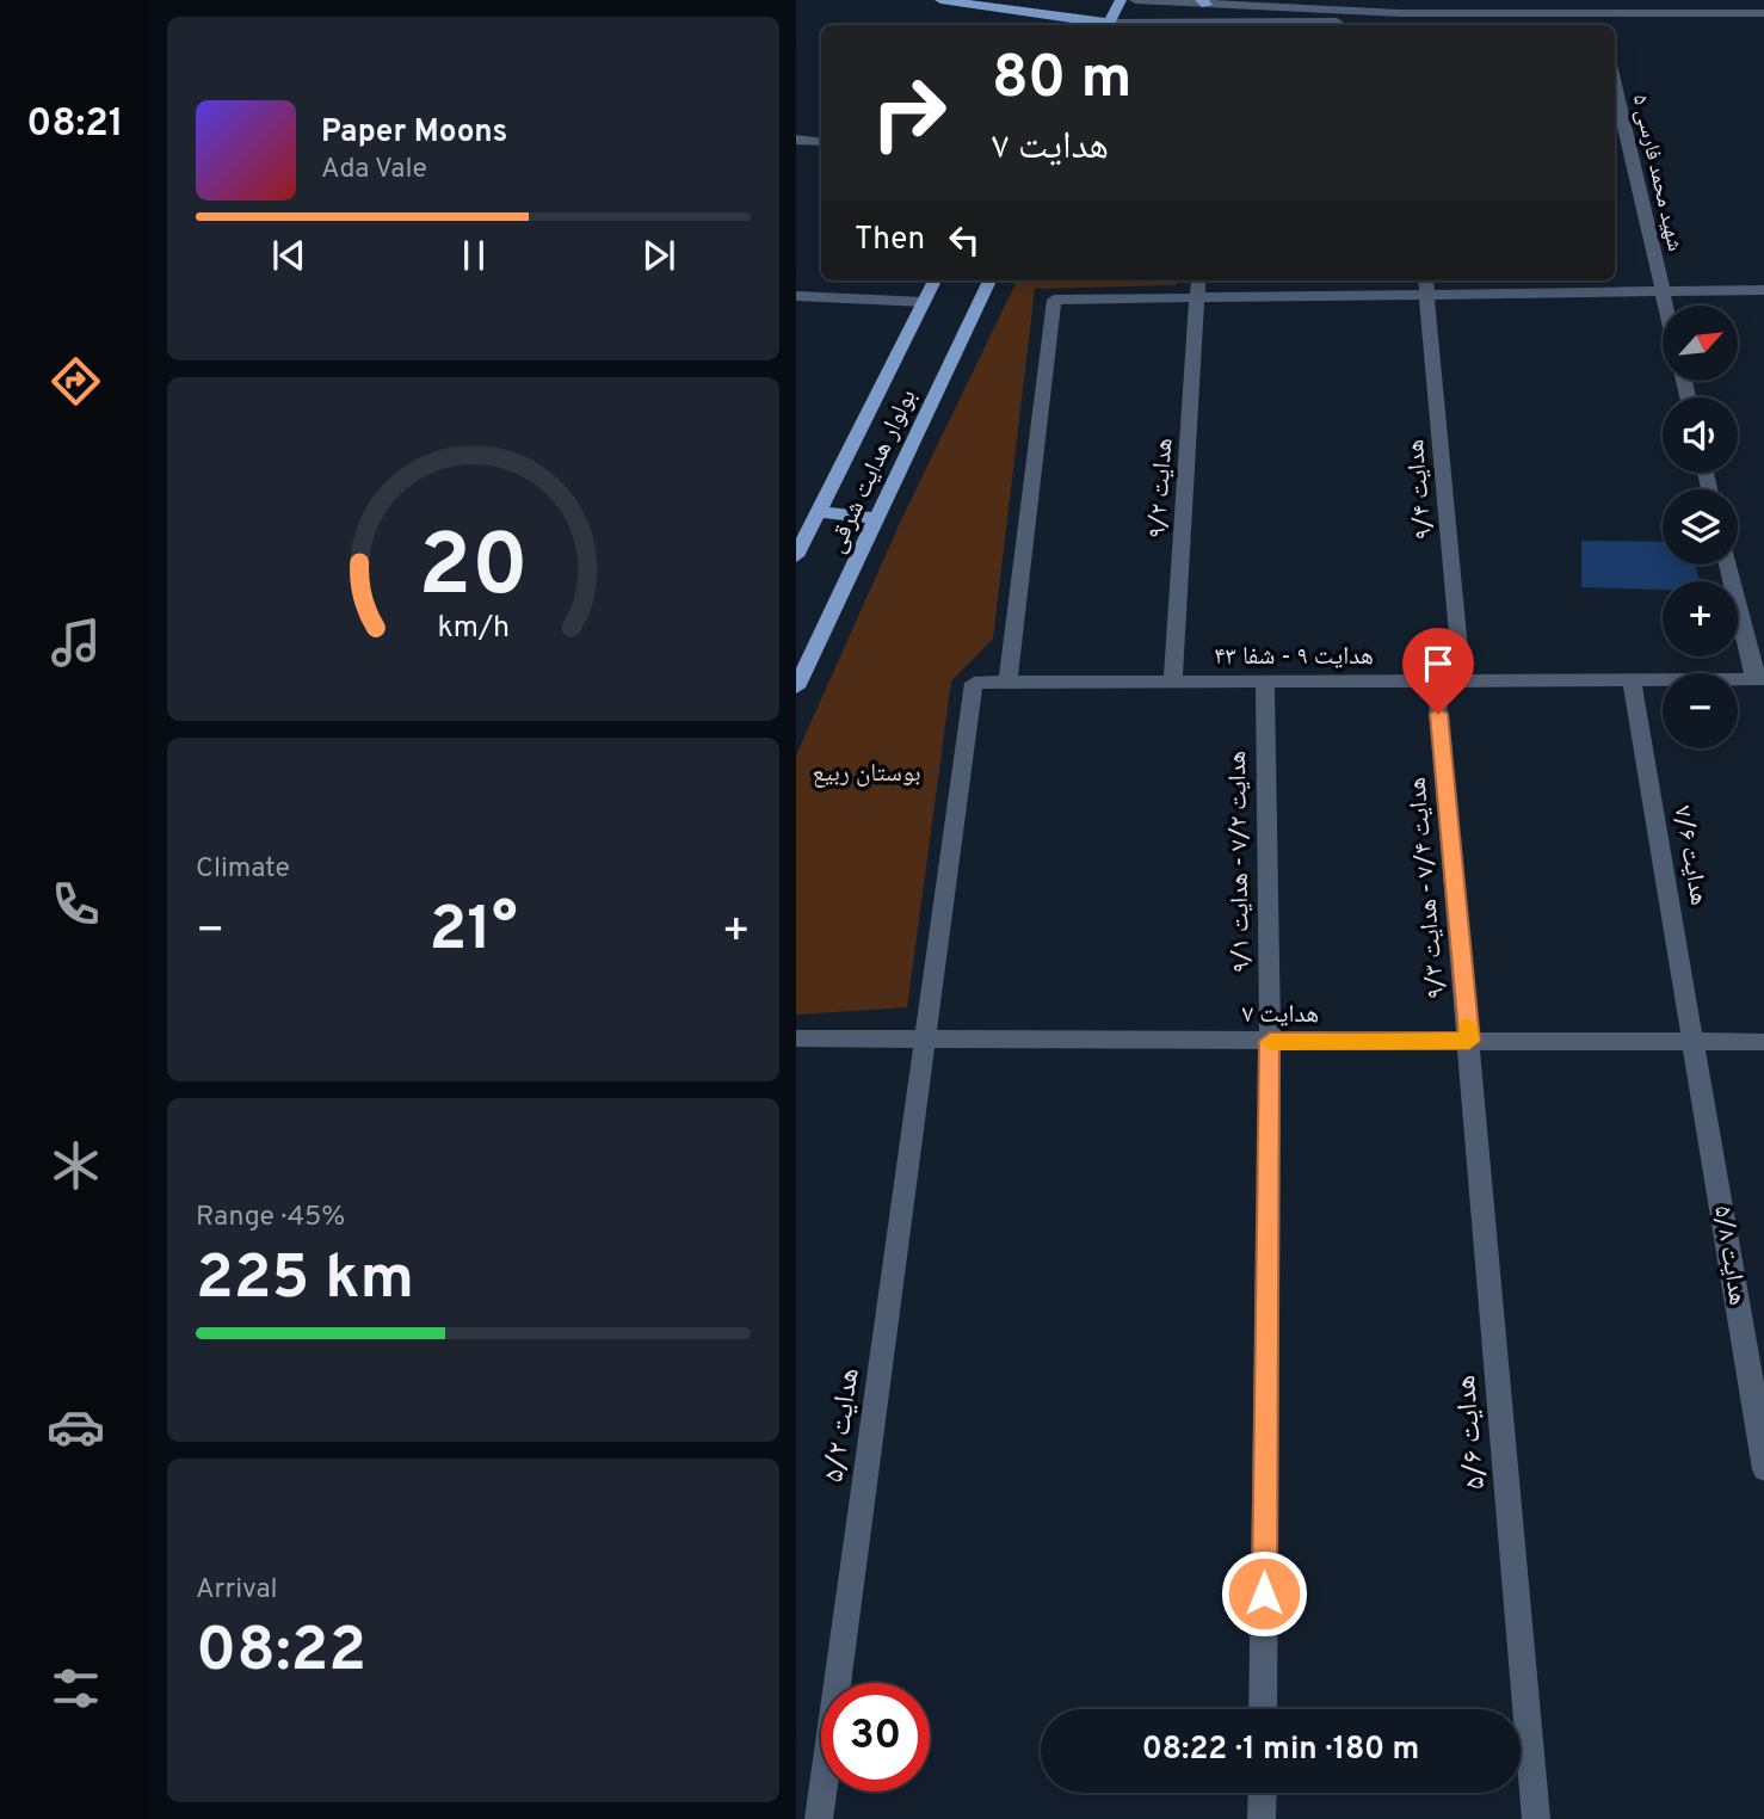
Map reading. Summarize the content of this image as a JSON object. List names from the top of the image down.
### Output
{
  "streets": {
    "main road": ["بولوار هدایت شرقی"],
    "street": [
      "شهید محمد فارسی ۵",
      "هدایت ۹/۲",
      "هدایت ۹/۴",
      "هدایت ۹ - شفا ۴۳",
      "هدایت ۷/۶",
      "هدایت ۷/۲ - هدایت ۹/۱",
      "هدایت ۷/۴ - هدایت ۹/۳",
      "هدایت ۷",
      "هدایت ۵/۸",
      "هدایت ۵/۲",
      "هدایت ۵/۶"
    ]
  },
  "crossings": [
    ["هدایت ۹/۲", "هدایت ۹ - شفا ۴۳"],
    ["هدایت ۹/۴", "هدایت ۹ - شفا ۴۳"],
    ["هدایت ۹ - شفا ۴۳", "هدایت ۷/۶"],
    ["هدایت ۹ - شفا ۴۳", "هدایت ۷/۲ - هدایت ۹/۱"],
    ["هدایت ۹ - شفا ۴۳", "هدایت ۷/۴ - هدایت ۹/۳"],
    ["هدایت ۹ - شفا ۴۳", "هدایت ۵/۲"],
    ["هدایت ۷/۶", "هدایت ۷"],
    ["هدایت ۷/۶", "هدایت ۵/۸"],
    ["هدایت ۷/۲ - هدایت ۹/۱", "هدایت ۷"],
    ["هدایت ۷/۴ - هدایت ۹/۳", "هدایت ۷"],
    ["هدایت ۷/۴ - هدایت ۹/۳", "هدایت ۵/۶"],
    ["هدایت ۷", "هدایت ۵/۸"],
    ["هدایت ۷", "هدایت ۵/۲"],
    ["هدایت ۷", "هدایت ۵/۶"]
  ],
  "parks": ["بوستان ربیع"],
  "north": "top right",
  "page": {
    "tabs": "08:21",
    "turn": ["80 m", "هدایت ۷"],
    "song": ["Paper Moons", "Ada Vale"],
    "then": "Then",
    "map_buttons": ["+", "−"],
    "tile": [
      "Climate",
      ["Range · 45%", "225 km"],
      ["Arrival", "08:22"]
    ],
    "heat": ["−", "21°", "+"],
    "limit": "30",
    "trip": "08:22 · 1 min · 180 m",
    "gauge": ["20", "km/h"]
  }
}
